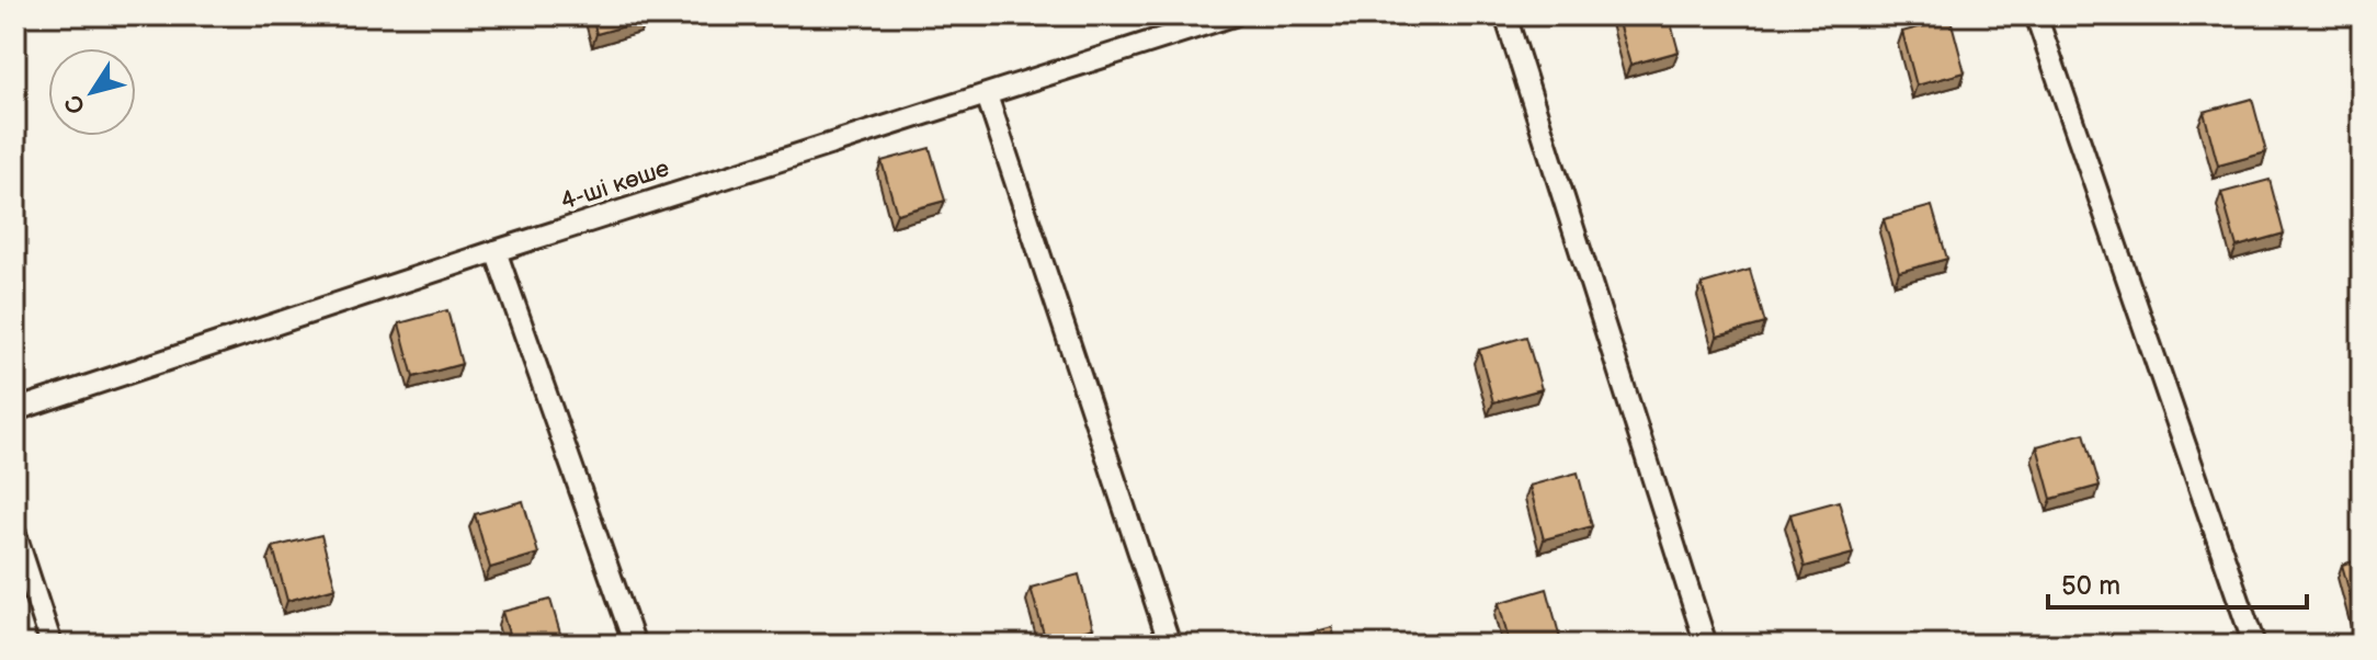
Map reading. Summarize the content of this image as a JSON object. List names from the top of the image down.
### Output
{
  "streets": {
    "lane": ["4-ші көше"]
  },
  "scale_bar": "50 m",
  "north": "bottom left"
}
